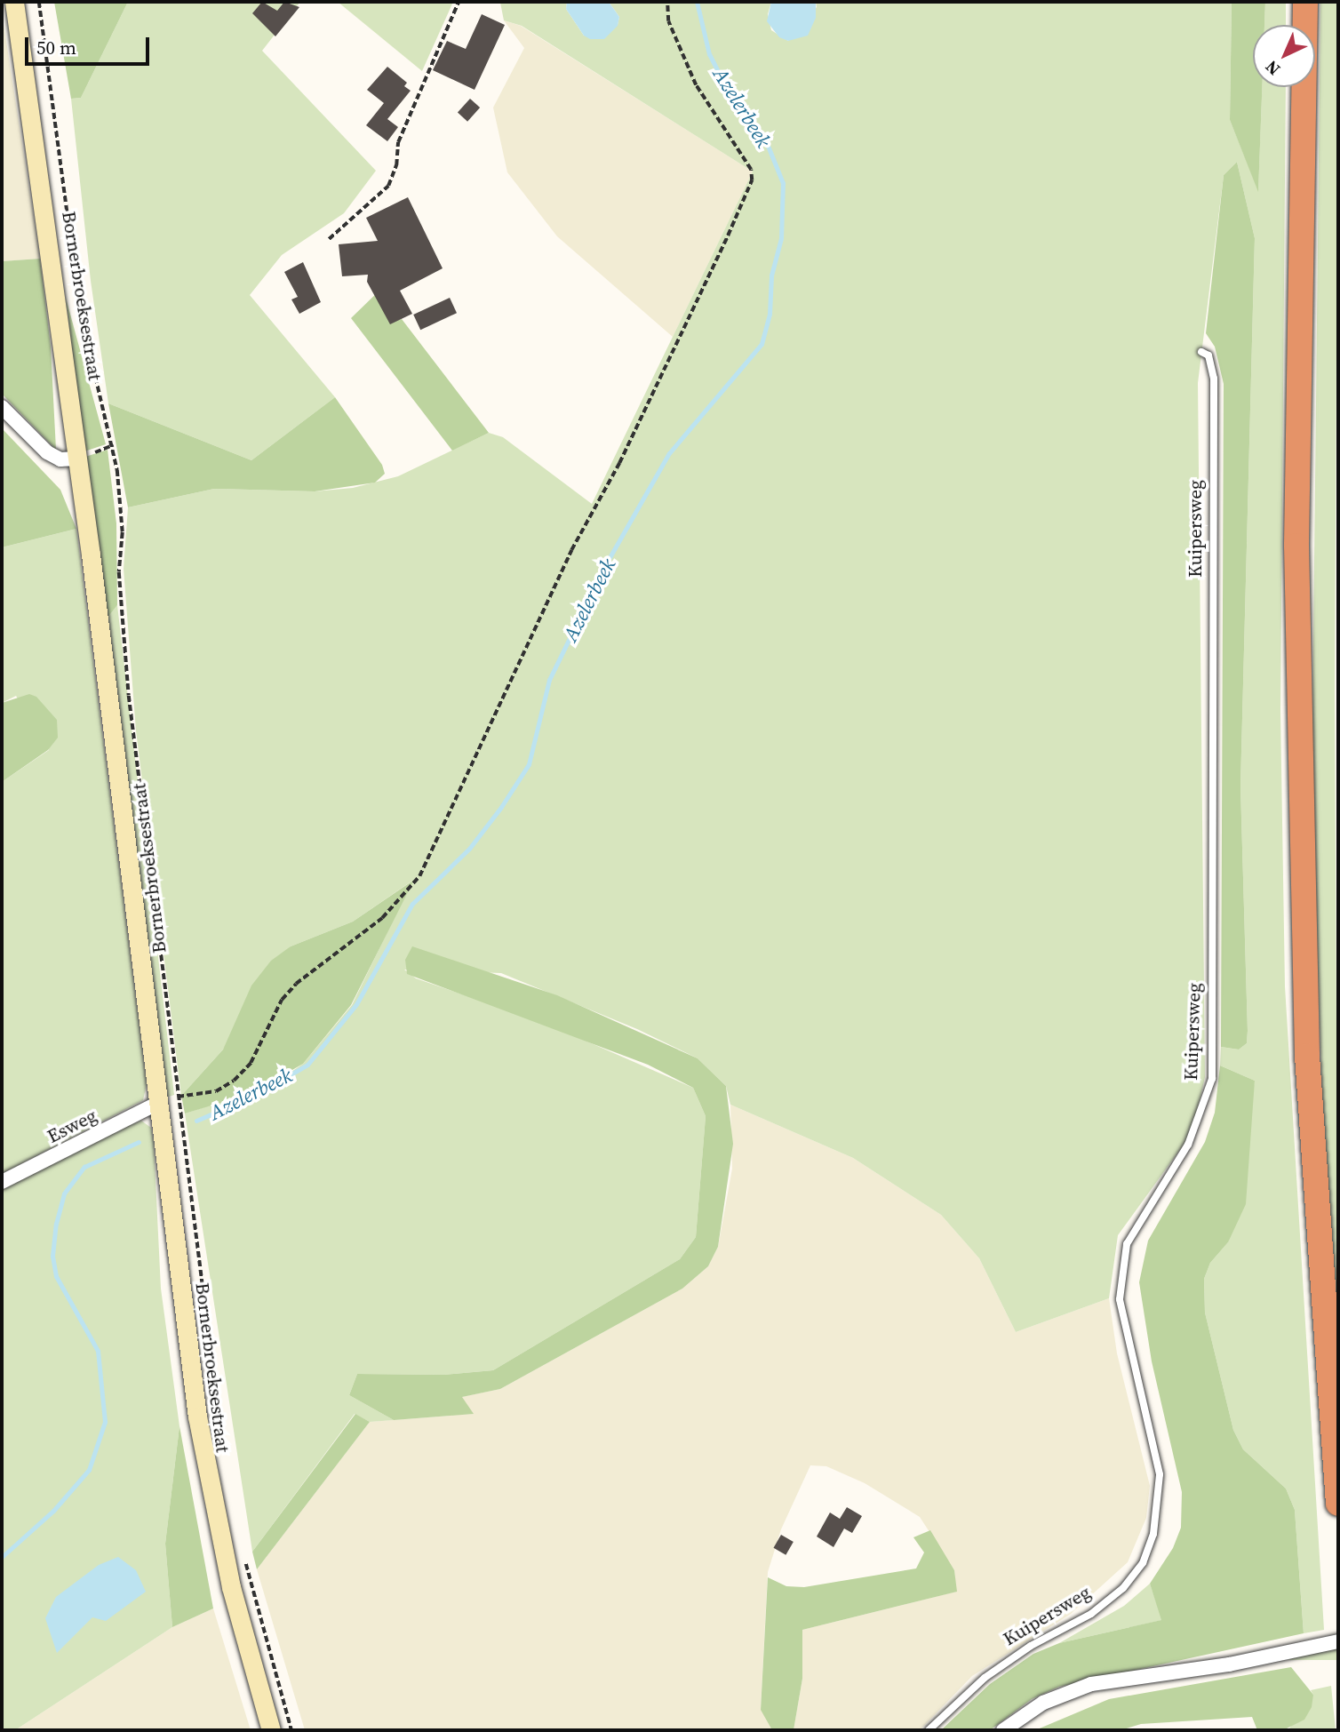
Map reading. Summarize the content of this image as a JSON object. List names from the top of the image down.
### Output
{
  "streets": {
    "main road": ["Bornerbroeksestraat"],
    "street": ["Esweg"],
    "lane": ["Kuipersweg"]
  },
  "crossings": [
    ["Bornerbroeksestraat", "Esweg"]
  ],
  "water": ["Azelerbeek"],
  "scale_bar": "50 m",
  "north": "bottom left"
}
